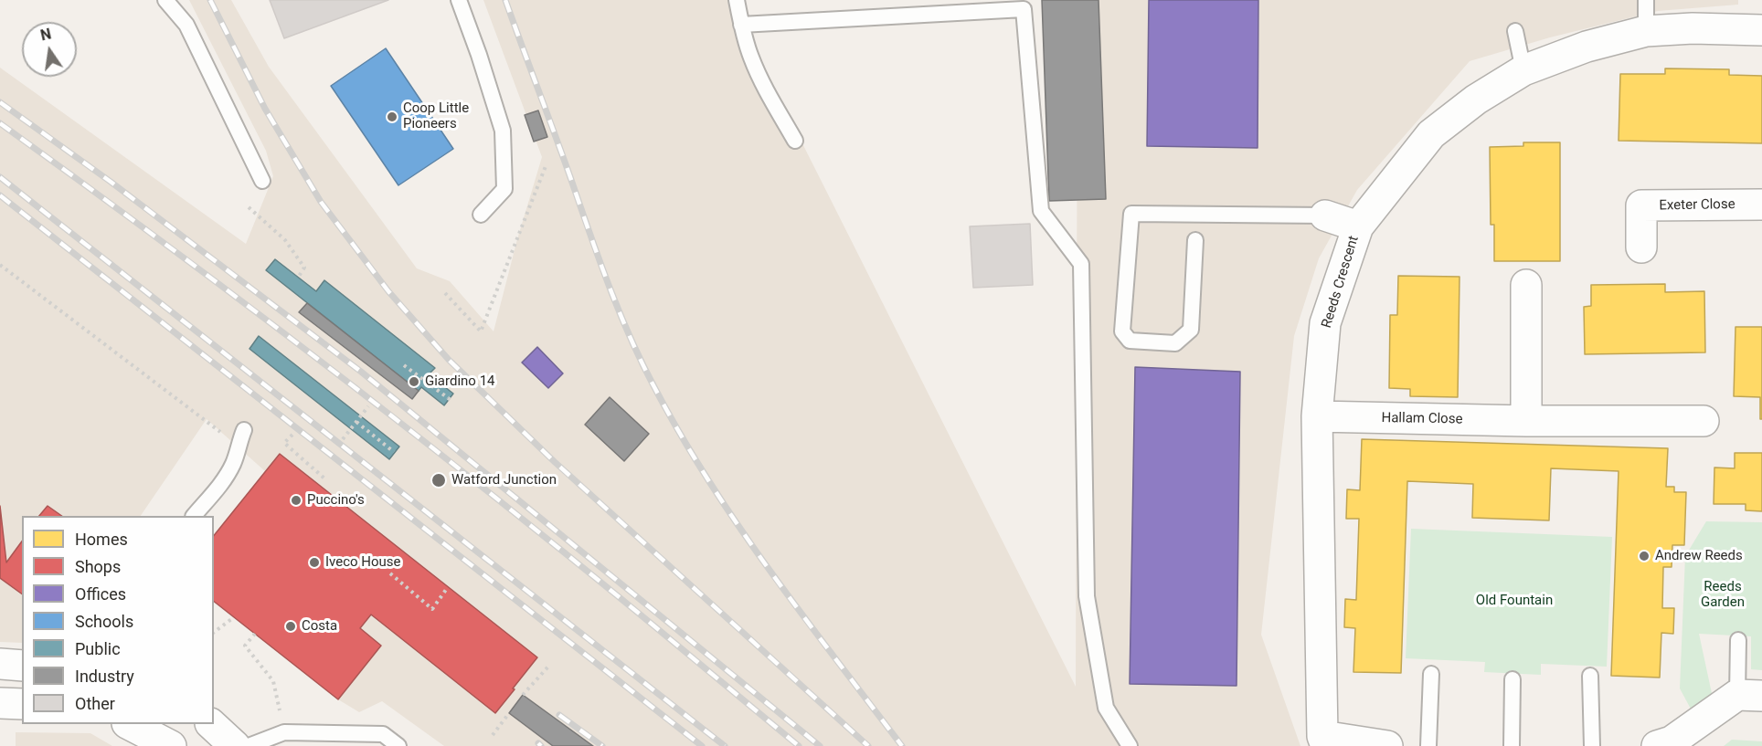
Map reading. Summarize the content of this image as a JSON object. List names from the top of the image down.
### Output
{
  "streets": {
    "street": ["Exeter Close", "Reeds Crescent", "Hallam Close"]
  },
  "crossings": [
    ["Reeds Crescent", "Hallam Close"]
  ],
  "parks": ["Reeds Garden", "Old Fountain"],
  "places": [
    "Coop Little Pioneers",
    "Giardino 14",
    "Watford Junction",
    "Puccino's",
    "Andrew Reeds",
    "Iveco House",
    "Costa"
  ],
  "legend": [
    "Homes",
    "Shops",
    "Offices",
    "Schools",
    "Public",
    "Industry",
    "Other"
  ],
  "north": "top"
}
